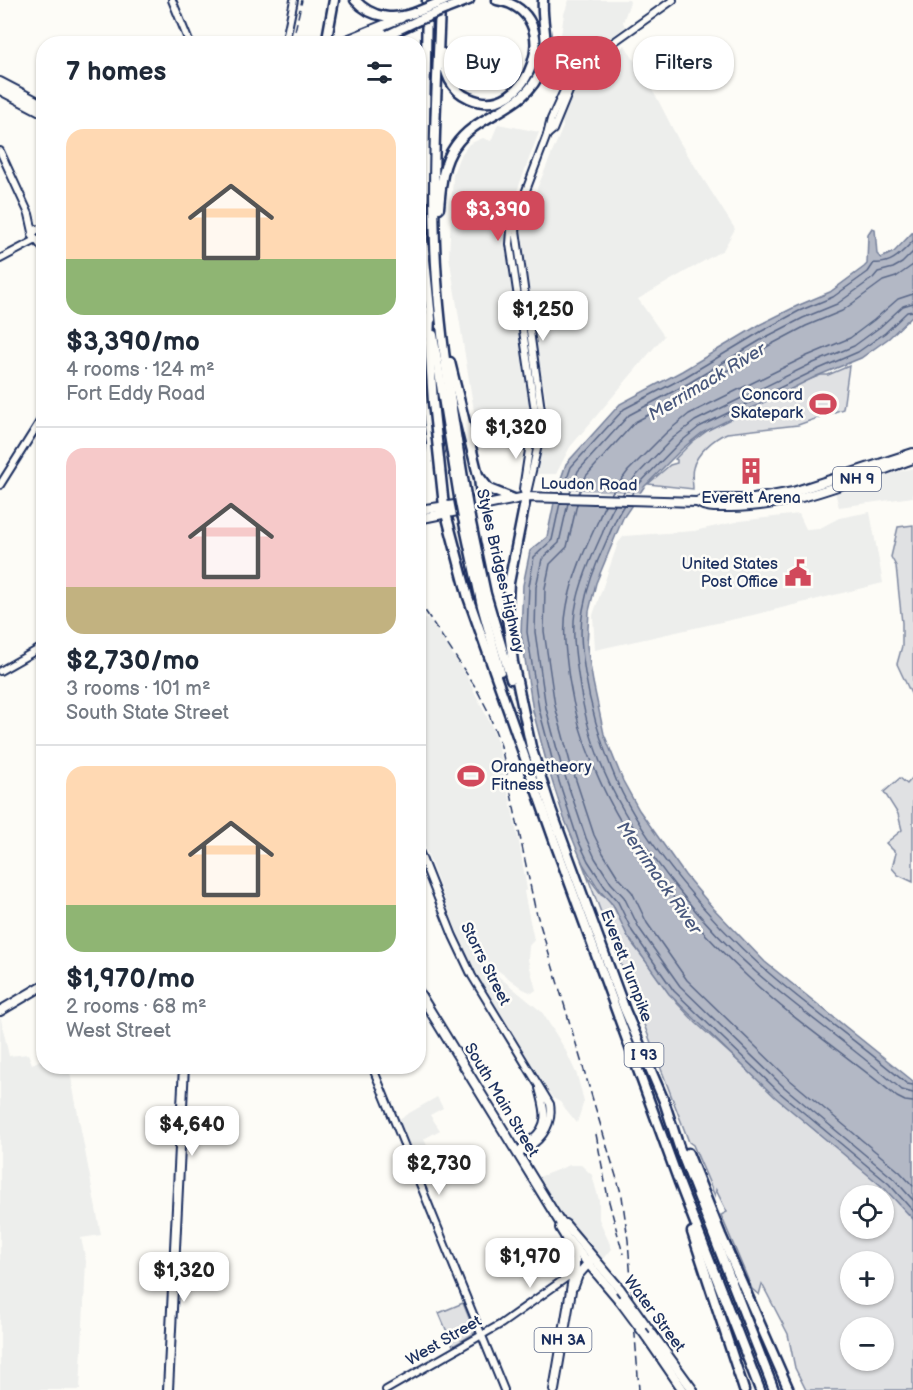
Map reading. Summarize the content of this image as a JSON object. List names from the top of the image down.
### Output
{
  "streets": {
    "highway": ["Styles Bridges Highway", "Everett Turnpike", "I 93"],
    "main road": [
      "NH 9",
      "Loudon Road",
      "South Main Street",
      "Water Street",
      "NH 3A"
    ],
    "street": ["Storrs Street", "West Street"]
  },
  "crossings": [
    ["Styles Bridges Highway", "Everett Turnpike"],
    ["Storrs Street", "South Main Street"],
    ["South Main Street", "Water Street"],
    ["South Main Street", "NH 3A"],
    ["Water Street", "NH 3A"],
    ["NH 3A", "West Street"]
  ],
  "water": ["Merrimack River"],
  "places": {
    "sports": ["Concord Skatepark", "Orangetheory Fitness"],
    "building": ["Everett Arena"],
    "public building": ["United States Post Office"]
  },
  "page": {
    "chip": ["Buy", "Rent", "Filters"],
    "heading": "7 homes",
    "list": [
      {
        "name": "$3,390/mo",
        "note": "4 rooms · 124 m² · Fort Eddy Road"
      },
      {
        "name": "$2,730/mo",
        "note": "3 rooms · 101 m² · South State Street"
      },
      {
        "name": "$1,970/mo",
        "note": "2 rooms · 68 m² · West Street"
      }
    ],
    "price": [
      "$3,390",
      "$1,250",
      "$1,320",
      "$4,640",
      "$2,730",
      "$1,970",
      "$1,320"
    ],
    "map_buttons": ["+", "−"]
  }
}
